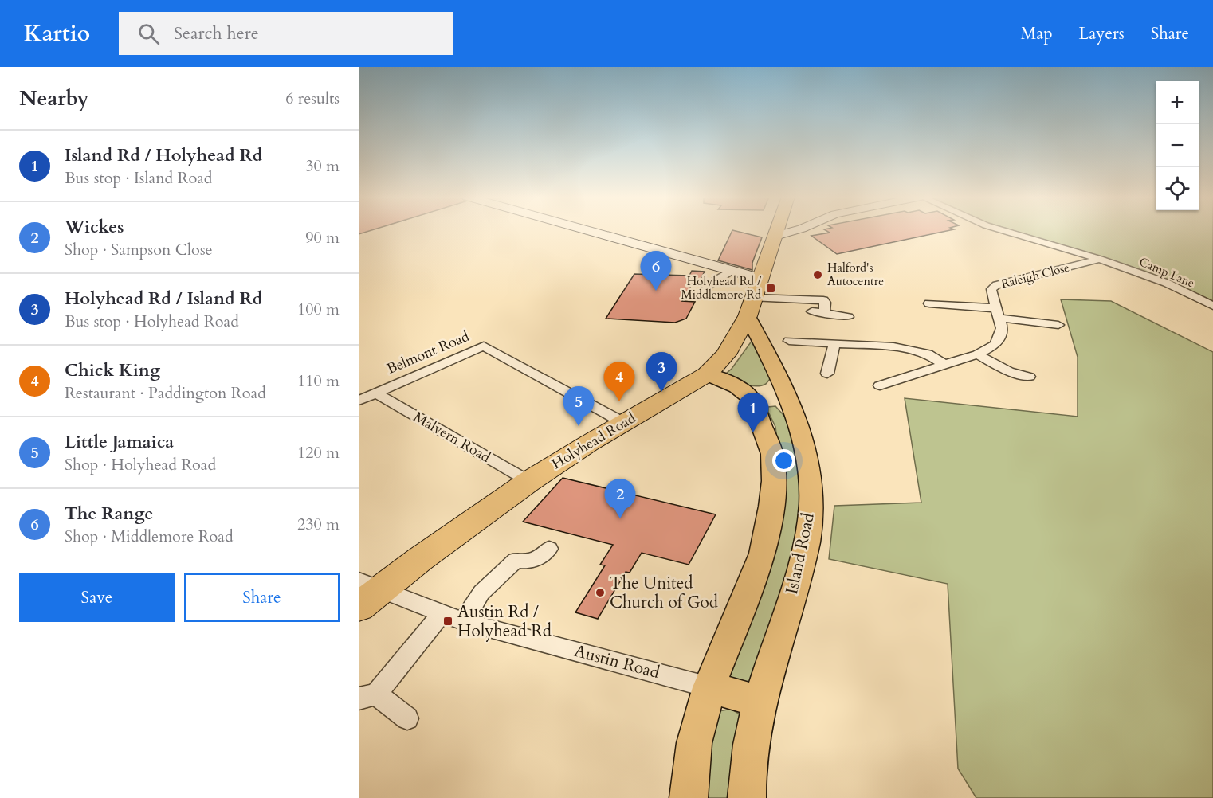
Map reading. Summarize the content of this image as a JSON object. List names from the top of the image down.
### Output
{
  "streets": {
    "highway": ["Holyhead Road"],
    "main road": ["Island Road"],
    "street": [
      "Camp Lane",
      "Raleigh Close",
      "Belmont Road",
      "Malvern Road",
      "Austin Road"
    ]
  },
  "crossings": [
    ["Camp Lane", "Raleigh Close"],
    ["Belmont Road", "Malvern Road"],
    ["Belmont Road", "Holyhead Road"],
    ["Malvern Road", "Holyhead Road"],
    ["Holyhead Road", "Island Road"],
    ["Holyhead Road", "Austin Road"]
  ],
  "places": {
    "other": ["Halford's Autocentre", "The United Church of God"],
    "transit": ["Holyhead Rd / Middlemore Rd", "Austin Rd / Holyhead Rd"]
  },
  "page": {
    "header": "Kartio",
    "search": "Search here",
    "nav": ["Map", "Layers", "Share"],
    "heading": ["Nearby", "6 results"],
    "map_buttons": ["+", "−"],
    "list": [
      {
        "mark": "1",
        "name": "Island Rd / Holyhead Rd",
        "note": "Bus stop · Island Road",
        "value": "30 m"
      },
      {
        "mark": "2",
        "name": "Wickes",
        "note": "Shop · Sampson Close",
        "value": "90 m"
      },
      {
        "mark": "3",
        "name": "Holyhead Rd / Island Rd",
        "note": "Bus stop · Holyhead Road",
        "value": "100 m"
      },
      {
        "mark": "4",
        "name": "Chick King",
        "note": "Restaurant · Paddington Road",
        "value": "110 m"
      },
      {
        "mark": "5",
        "name": "Little Jamaica",
        "note": "Shop · Holyhead Road",
        "value": "120 m"
      },
      {
        "mark": "6",
        "name": "The Range",
        "note": "Shop · Middlemore Road",
        "value": "230 m"
      }
    ],
    "pins": [
      "6",
      "3",
      "4",
      "5",
      "1",
      "2"
    ],
    "buttons": ["Save", "Share"]
  }
}
